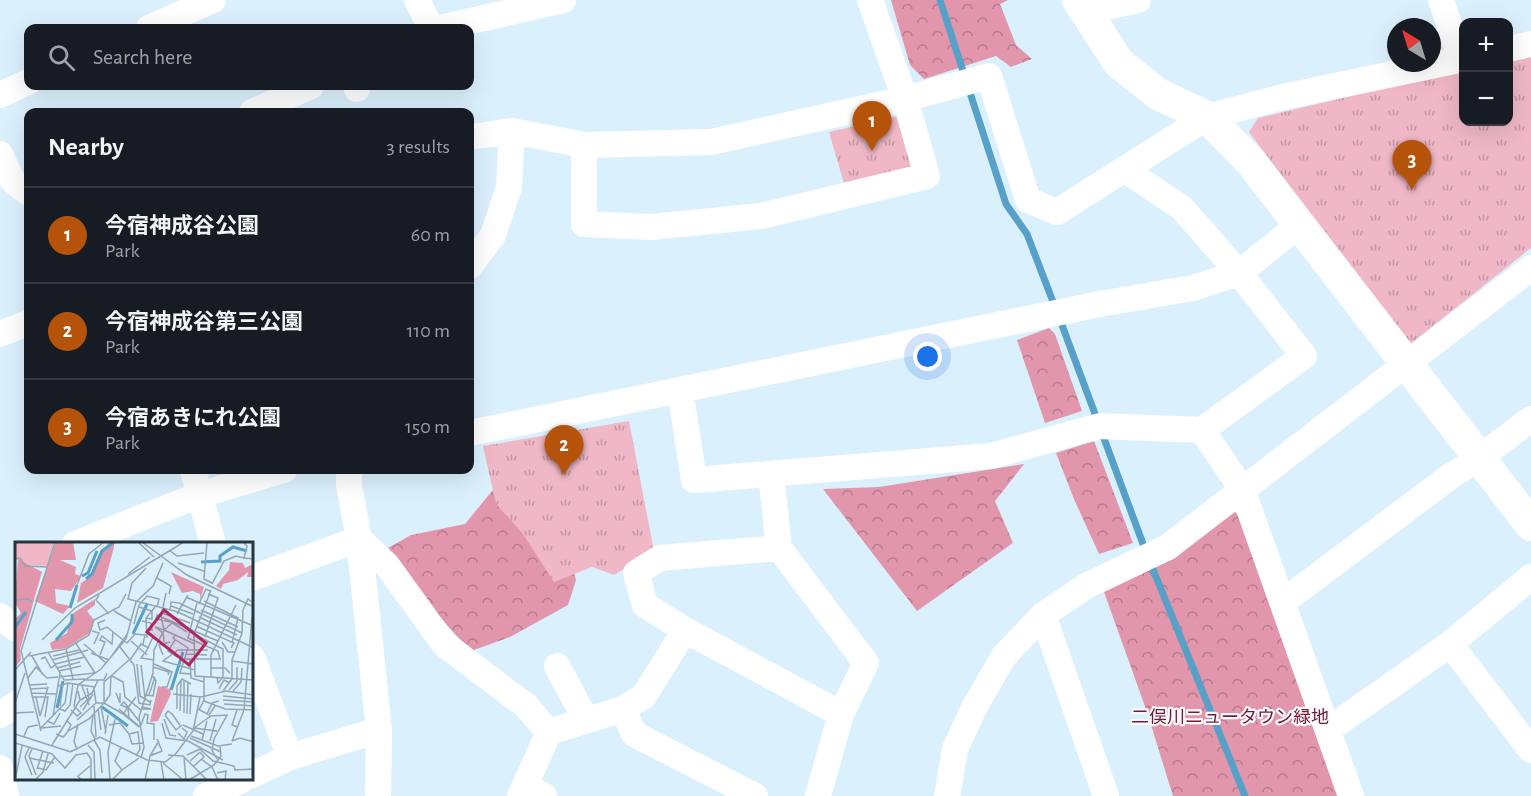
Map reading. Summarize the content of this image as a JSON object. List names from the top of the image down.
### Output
{
  "parks": ["二俣川ニュータウン緑地"],
  "north": "top left",
  "page": {
    "map_buttons": ["+", "−"],
    "search": "Search here",
    "pins": ["1", "3", "2"],
    "heading": ["Nearby", "3 results"],
    "list": [
      {
        "mark": "1",
        "name": "今宿神成谷公園",
        "note": "Park",
        "value": "60 m"
      },
      {
        "mark": "2",
        "name": "今宿神成谷第三公園",
        "note": "Park",
        "value": "110 m"
      },
      {
        "mark": "3",
        "name": "今宿あきにれ公園",
        "note": "Park",
        "value": "150 m"
      }
    ]
  }
}
